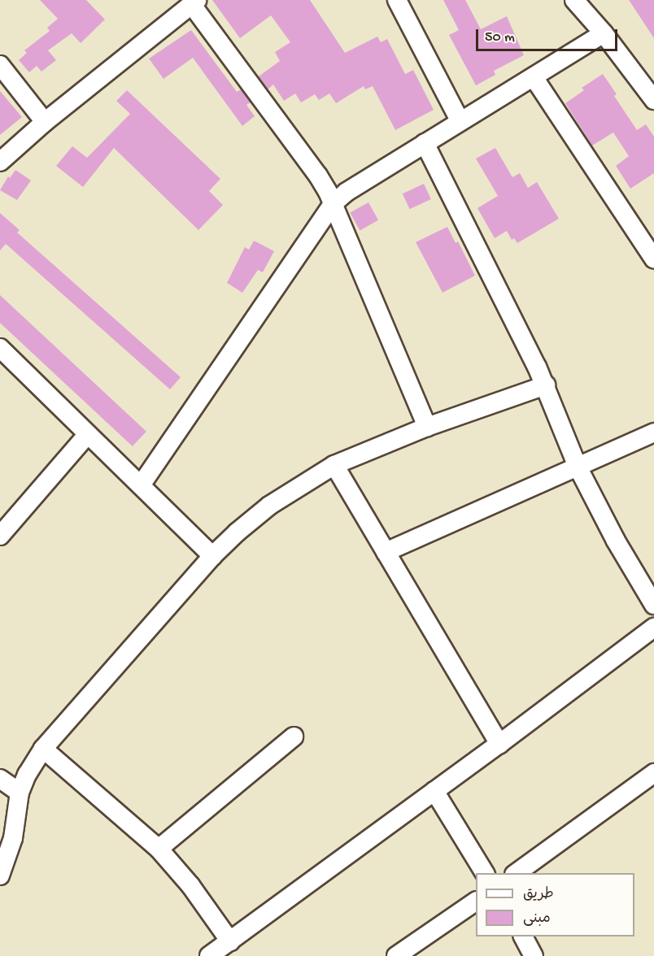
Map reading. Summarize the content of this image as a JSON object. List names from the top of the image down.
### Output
{
  "legend": ["طريق", "مبنى"],
  "scale_bar": "50 m"
}
